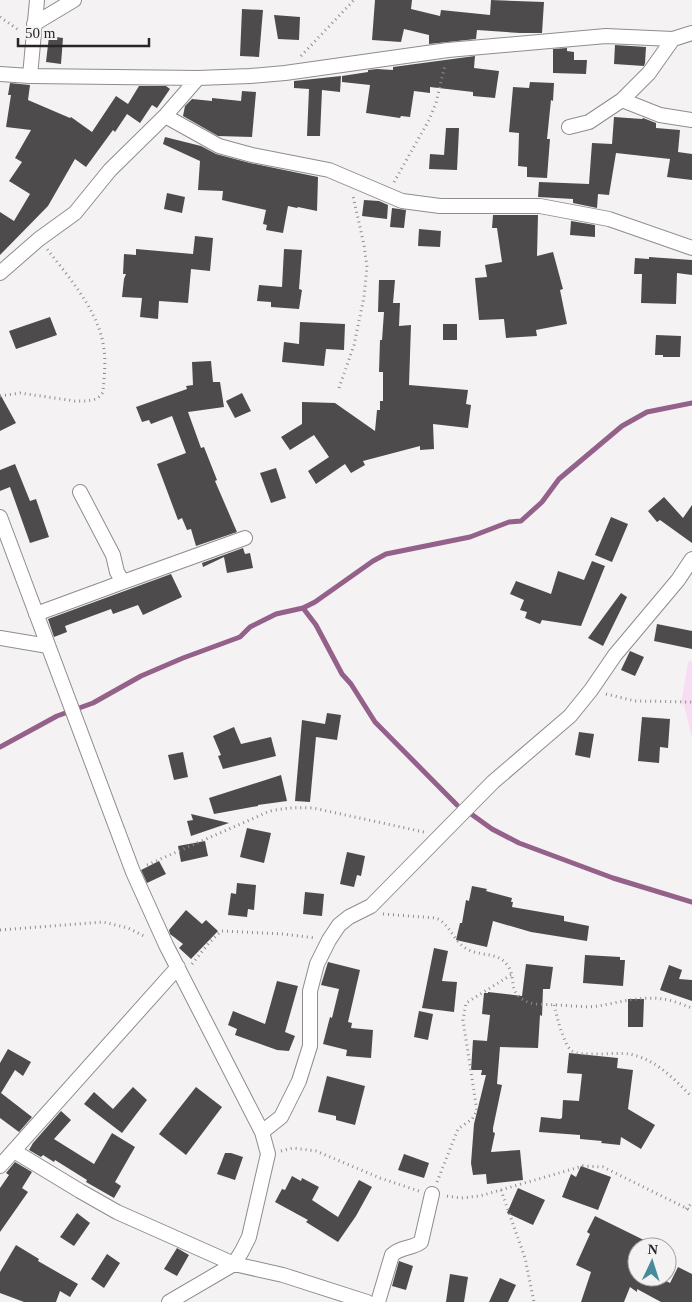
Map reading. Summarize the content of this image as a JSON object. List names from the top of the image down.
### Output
{
  "scale_bar": "50 m",
  "north": "top"
}
